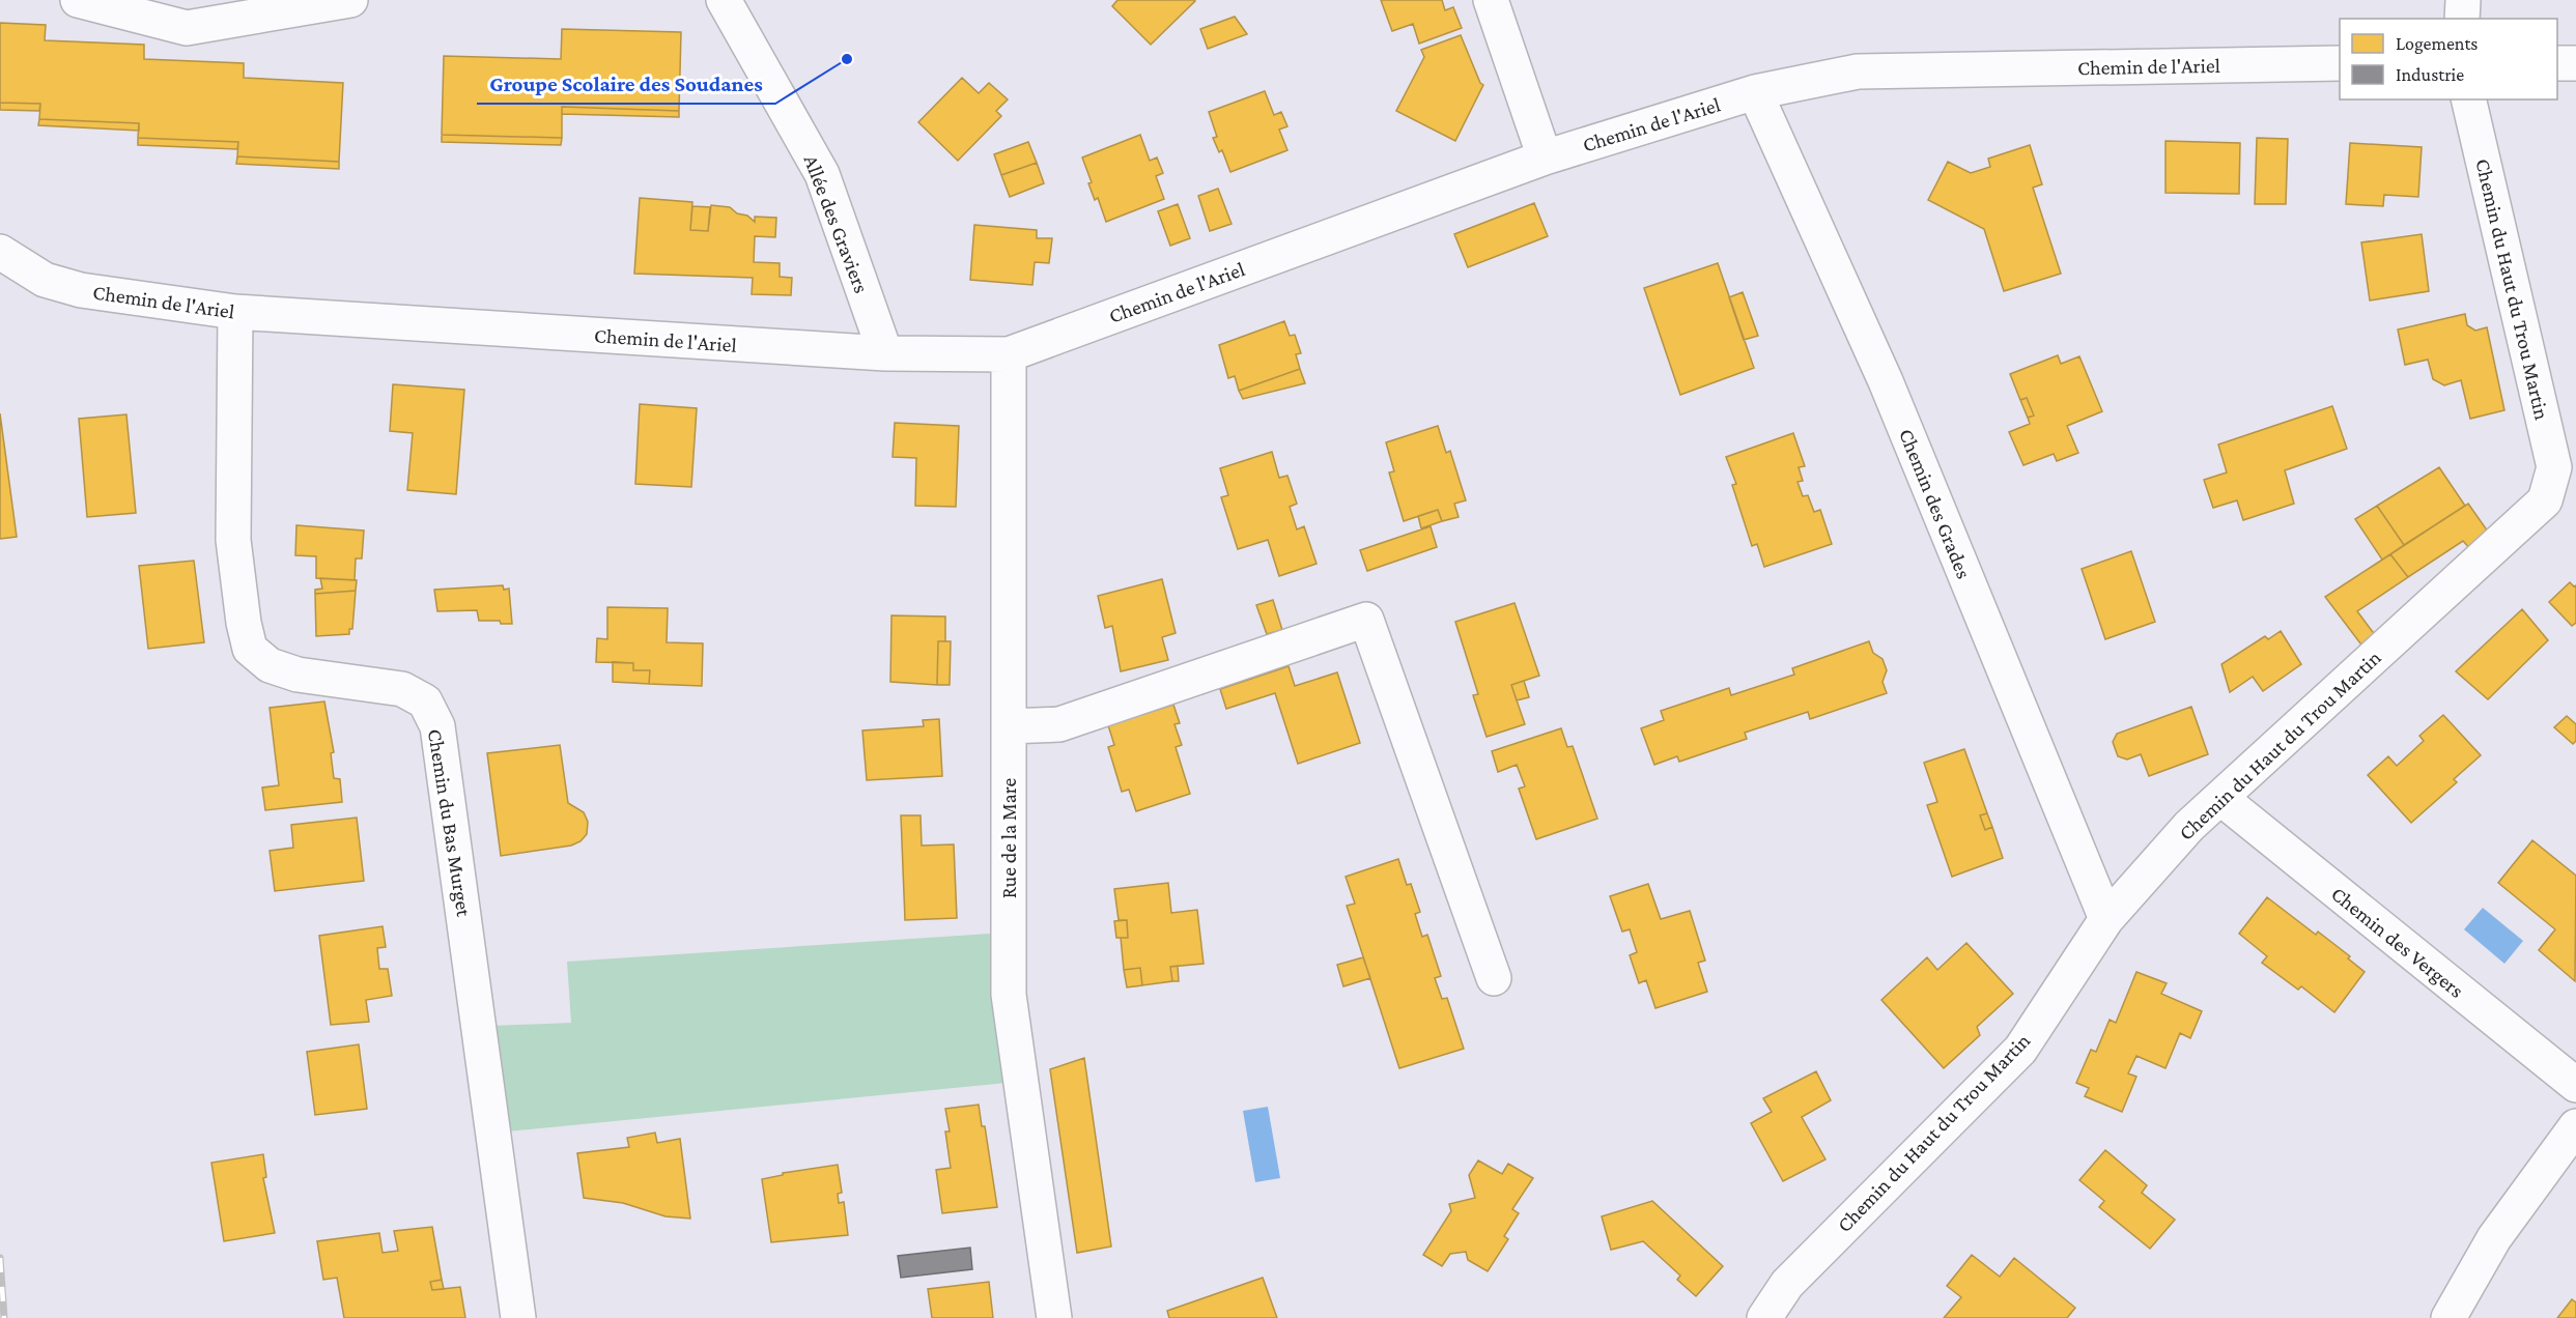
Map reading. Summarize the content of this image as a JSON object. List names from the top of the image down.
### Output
{
  "streets": {
    "street": [
      "Chemin de l'Ariel",
      "Allée des Graviers",
      "Chemin du Haut du Trou Martin",
      "Chemin des Grades",
      "Chemin du Bas Murget",
      "Rue de la Mare",
      "Chemin des Vergers"
    ]
  },
  "crossings": [
    ["Chemin de l'Ariel", "Allée des Graviers"],
    ["Chemin de l'Ariel", "Chemin des Grades"],
    ["Chemin de l'Ariel", "Chemin du Bas Murget"],
    ["Chemin de l'Ariel", "Rue de la Mare"],
    ["Chemin du Haut du Trou Martin", "Chemin des Grades"],
    ["Chemin du Haut du Trou Martin", "Chemin des Vergers"]
  ],
  "places": ["Groupe Scolaire des Soudanes"],
  "legend": ["Logements", "Industrie"]
}
